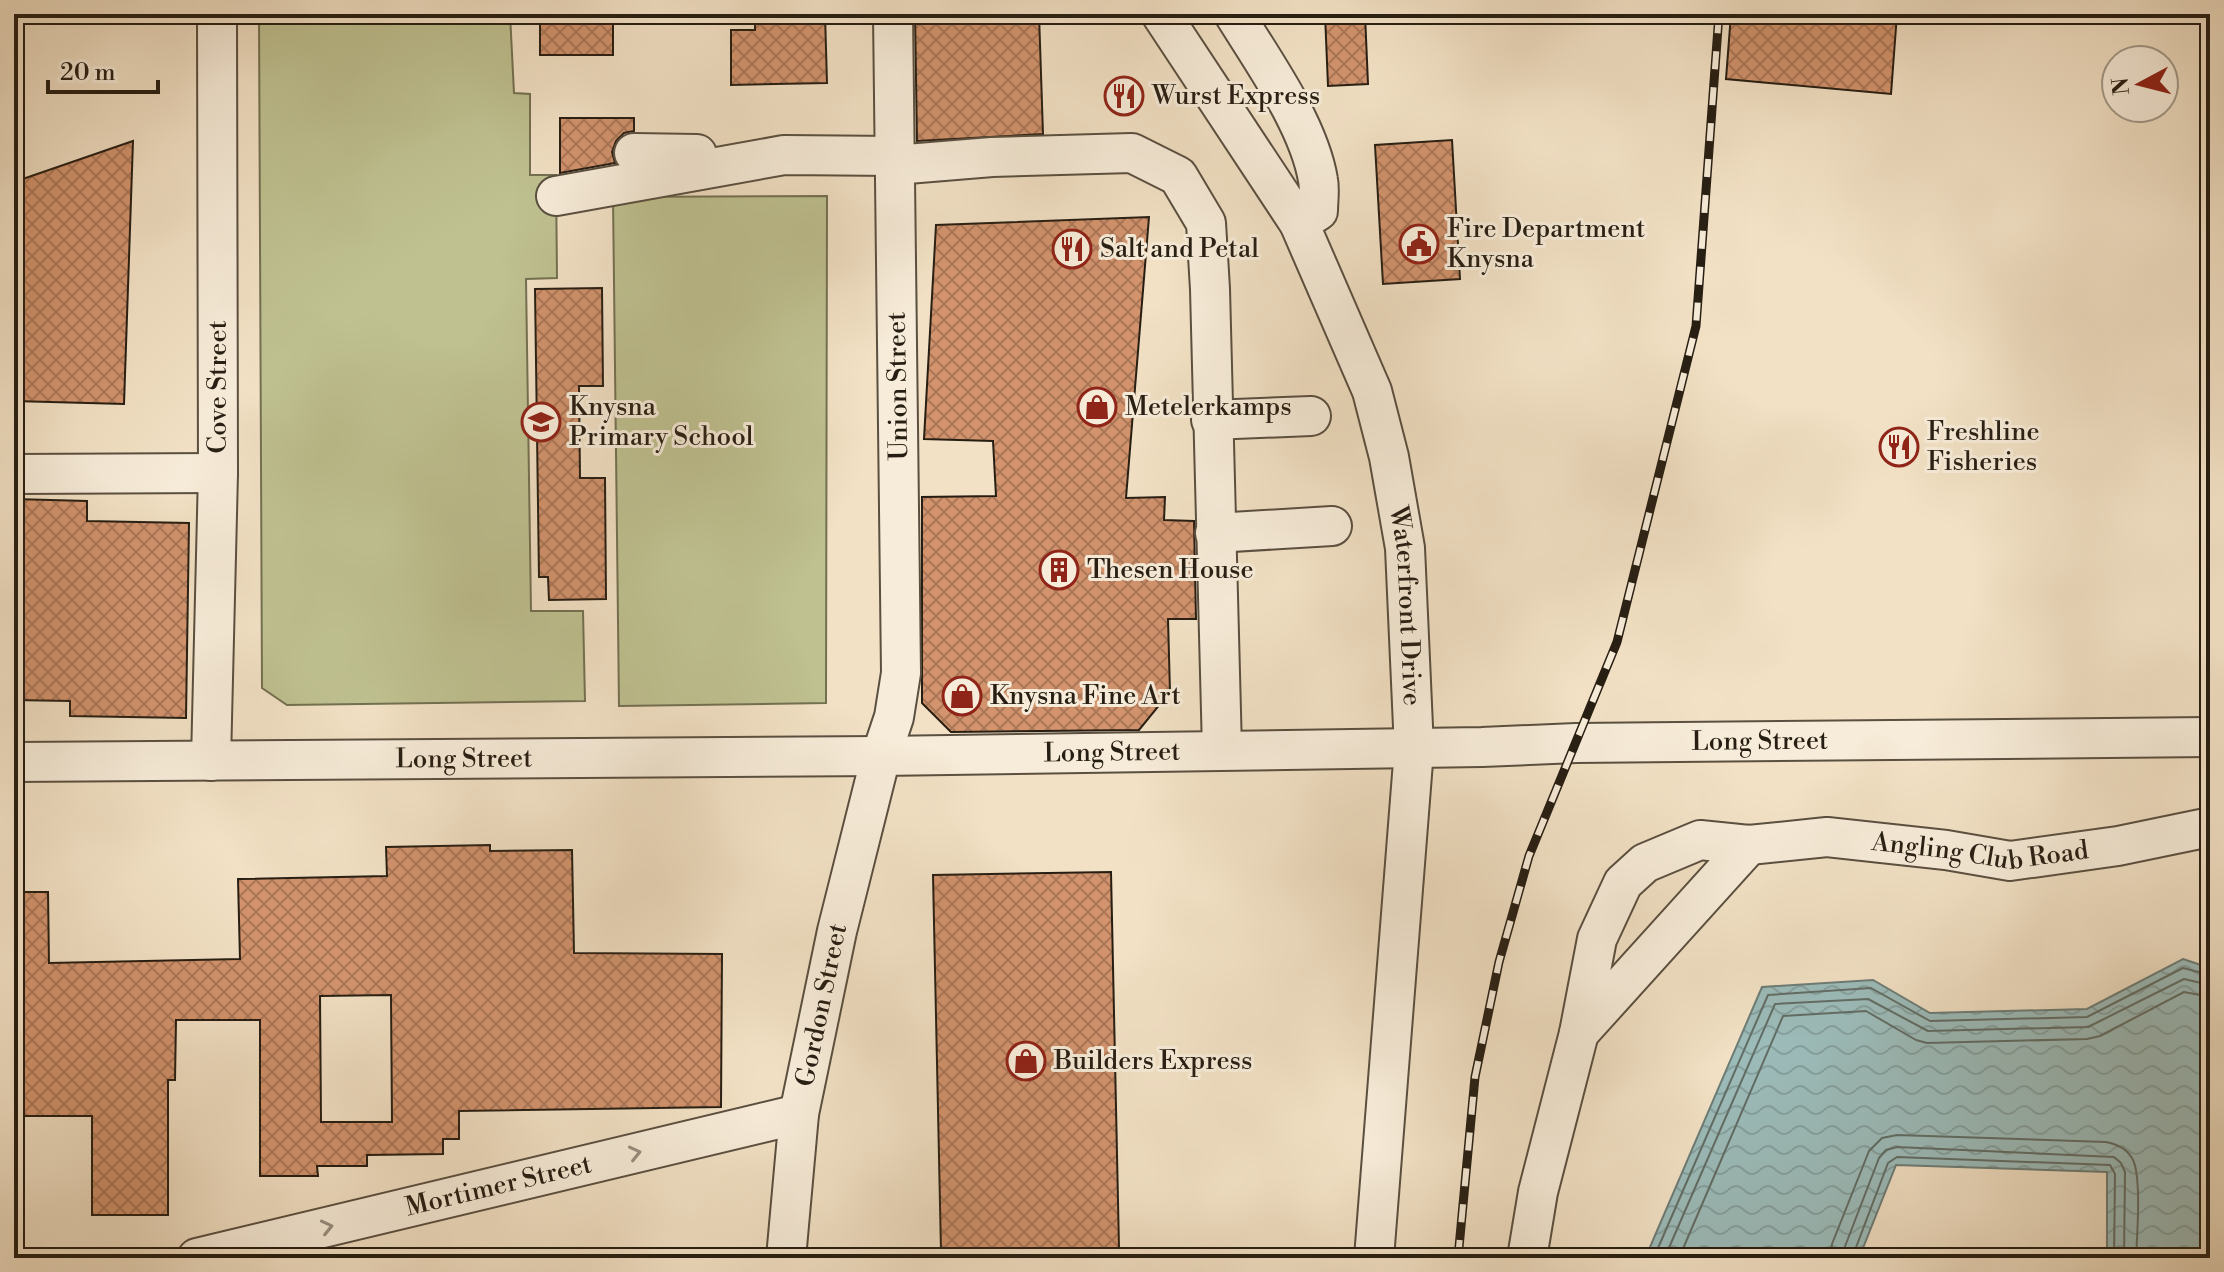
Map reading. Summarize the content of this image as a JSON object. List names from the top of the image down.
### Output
{
  "streets": {
    "street": [
      "Union Street",
      "Cove Street",
      "Waterfront Drive",
      "Long Street",
      "Angling Club Road",
      "Gordon Street",
      "Mortimer Street"
    ]
  },
  "crossings": [
    ["Union Street", "Long Street"],
    ["Union Street", "Gordon Street"],
    ["Cove Street", "Long Street"],
    ["Waterfront Drive", "Long Street"],
    ["Long Street", "Gordon Street"],
    ["Gordon Street", "Mortimer Street"]
  ],
  "one_way": ["Mortimer Street"],
  "places": {
    "restaurant": ["Wurst Express", "Salt and Petal", "Freshline Fisheries"],
    "public building": ["Fire Department Knysna"],
    "shop": ["Metelerkamps", "Knysna Fine Art", "Builders Express"],
    "school or university": ["Knysna Primary School"],
    "building": ["Thesen House"]
  },
  "scale_bar": "20 m",
  "north": "left"
}
